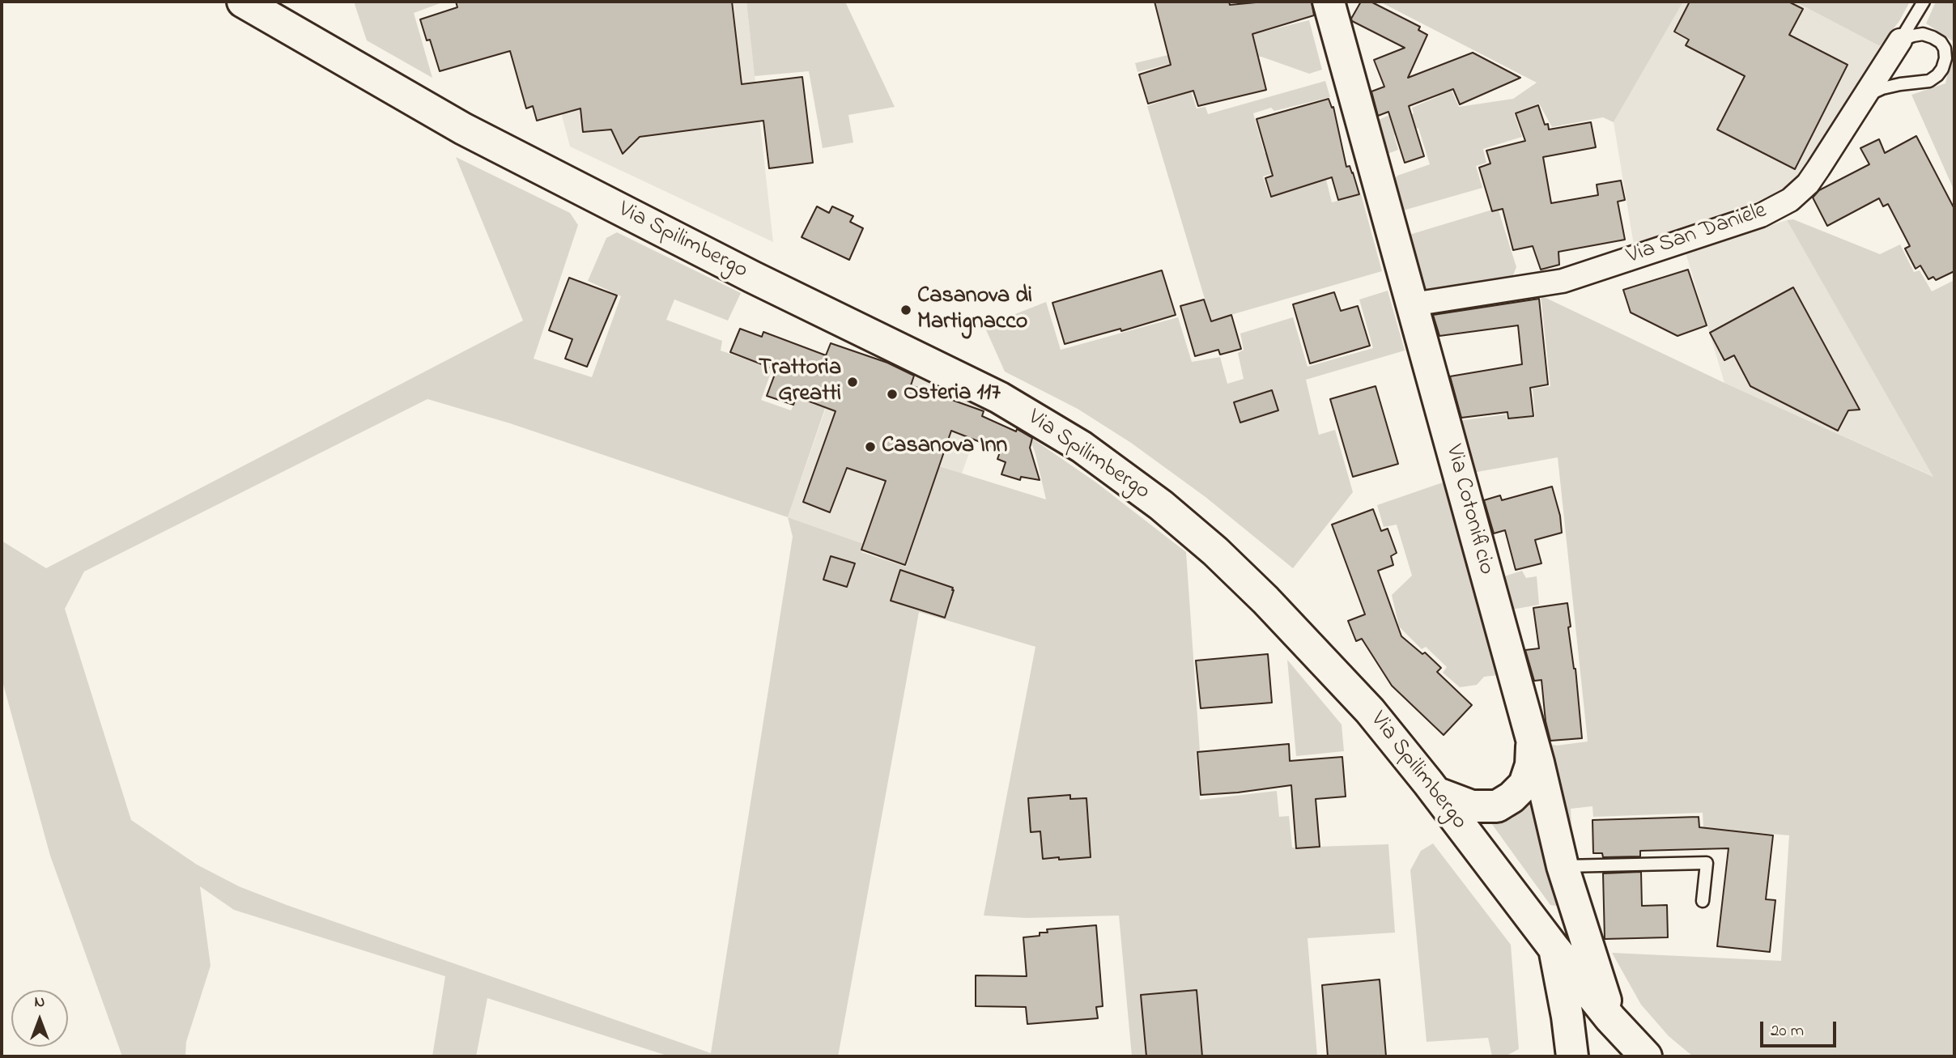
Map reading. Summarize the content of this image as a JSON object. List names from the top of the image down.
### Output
{
  "streets": {
    "main road": ["Via Spilimbergo", "Via Cotonificio"],
    "street": ["Via San Daniele"]
  },
  "crossings": [
    ["Via San Daniele", "Via Cotonificio"],
    ["Via Spilimbergo", "Via Cotonificio"]
  ],
  "places": [
    "Casanova di Martignacco",
    "Trattoria Greatti",
    "Osteria 117",
    "Casanova Inn"
  ],
  "scale_bar": "20 m",
  "north": "top"
}
